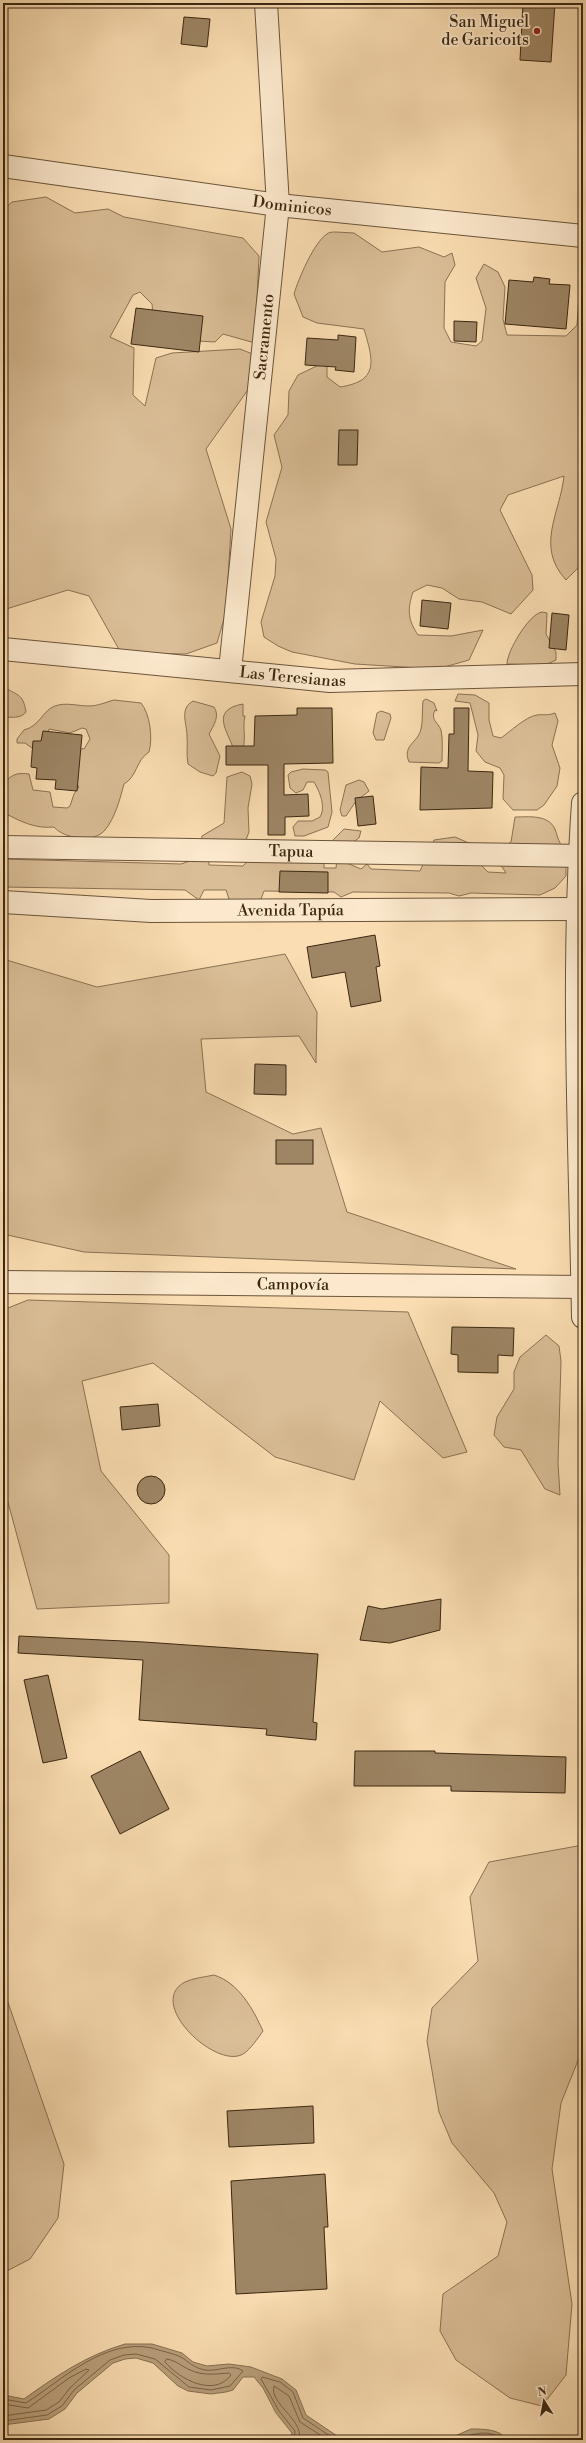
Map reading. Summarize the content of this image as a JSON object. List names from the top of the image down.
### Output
{
  "streets": {
    "street": [
      "Dominicos",
      "Sacramento",
      "Las Teresianas",
      "Tapua",
      "Avenida Tapúa",
      "Campovía"
    ]
  },
  "crossings": [
    ["Dominicos", "Sacramento"],
    ["Sacramento", "Las Teresianas"]
  ],
  "places": ["San Miguel de Garicoits"],
  "north": "top"
}
